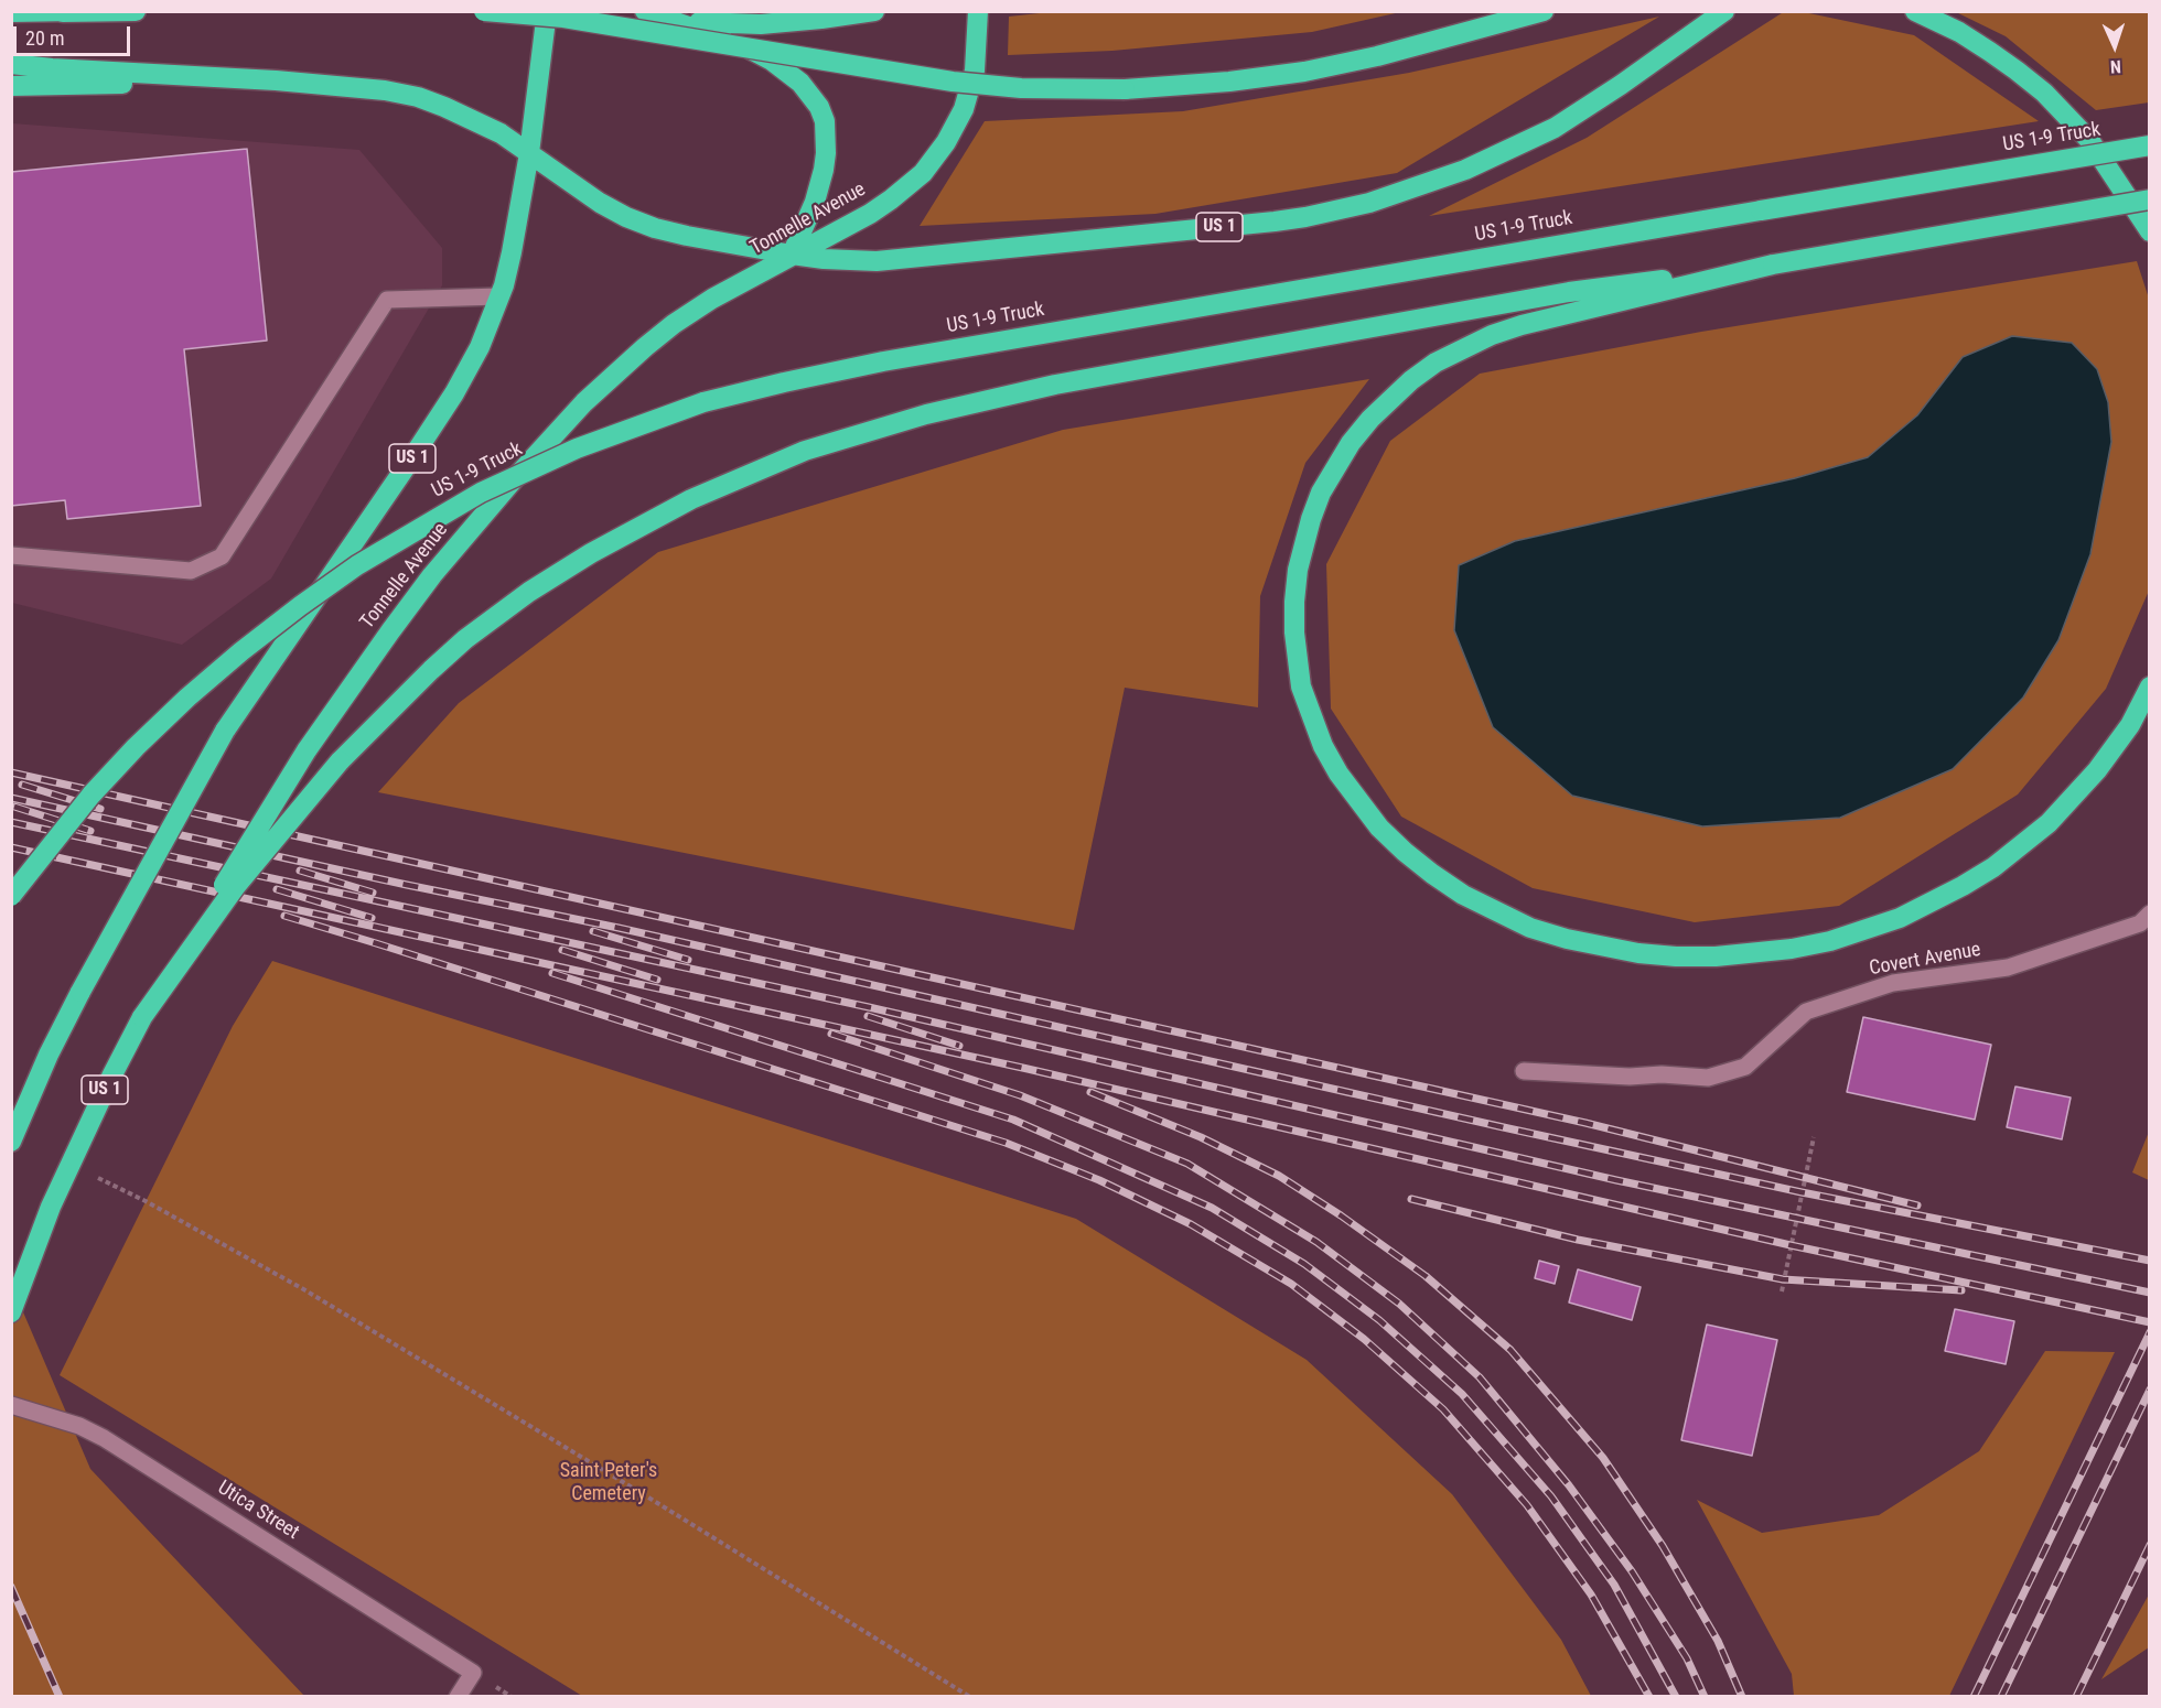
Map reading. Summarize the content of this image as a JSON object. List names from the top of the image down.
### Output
{
  "streets": {
    "highway": ["US 1-9 Truck", "Tonnelle Avenue", "US 1"],
    "street": ["Covert Avenue", "Utica Street"]
  },
  "crossings": [
    ["Tonnelle Avenue", "US 1"]
  ],
  "parks": ["Saint Peter's Cemetery"],
  "scale_bar": "20 m",
  "north": "bottom"
}
